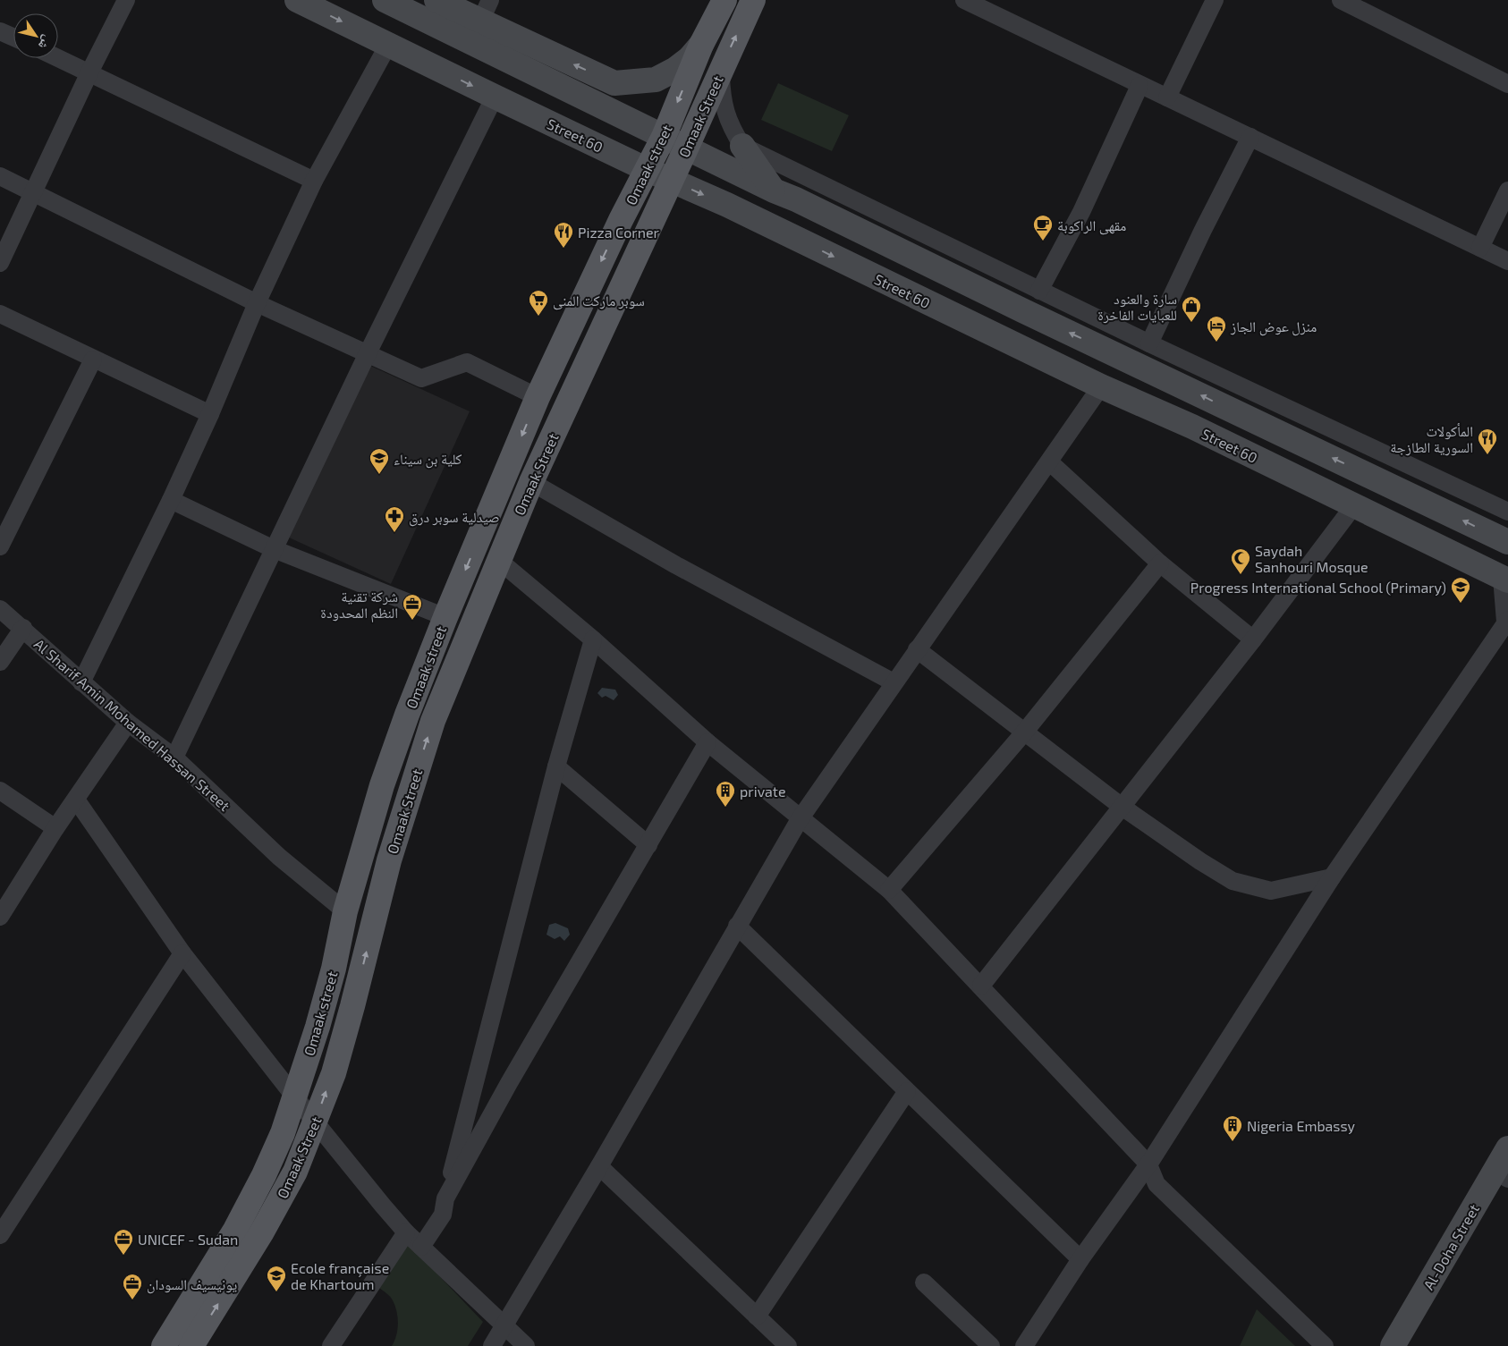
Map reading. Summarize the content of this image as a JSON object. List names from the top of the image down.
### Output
{
  "streets": {
    "main road": [
      "Omaak Street",
      "Street 60",
      "Omaak street",
      "Al-Doha Street"
    ],
    "street": ["Al Sharif Amin Mohamed Hassan Street"]
  },
  "crossings": [
    ["Omaak Street", "Street 60"],
    ["Street 60", "Omaak street"],
    ["Omaak street", "Al Sharif Amin Mohamed Hassan Street"]
  ],
  "one_way": ["Omaak Street", "Omaak street"],
  "places": {
    "cafe": ["مقهى الراكوبة"],
    "restaurant": ["Pizza Corner", "المأكولات السورية الطازجة"],
    "supermarket": ["سوبر ماركت المنى"],
    "shop": ["سارة والعنود للعبايات الفاخرة"],
    "hotel": ["منزل عوض الجاز"],
    "school or university": ["كلية بن سيناء", "Progress International School (Primary)", "Ecole française de Khartoum"],
    "pharmacy": ["صيدلية سوبر درق"],
    "mosque": ["Saydah Sanhouri Mosque"],
    "office": ["شركة تقنية النظم المحدودة", "UNICEF - Sudan", "يونيسيف السودان"],
    "building": ["private", "Nigeria Embassy"]
  },
  "north": "bottom right"
}
